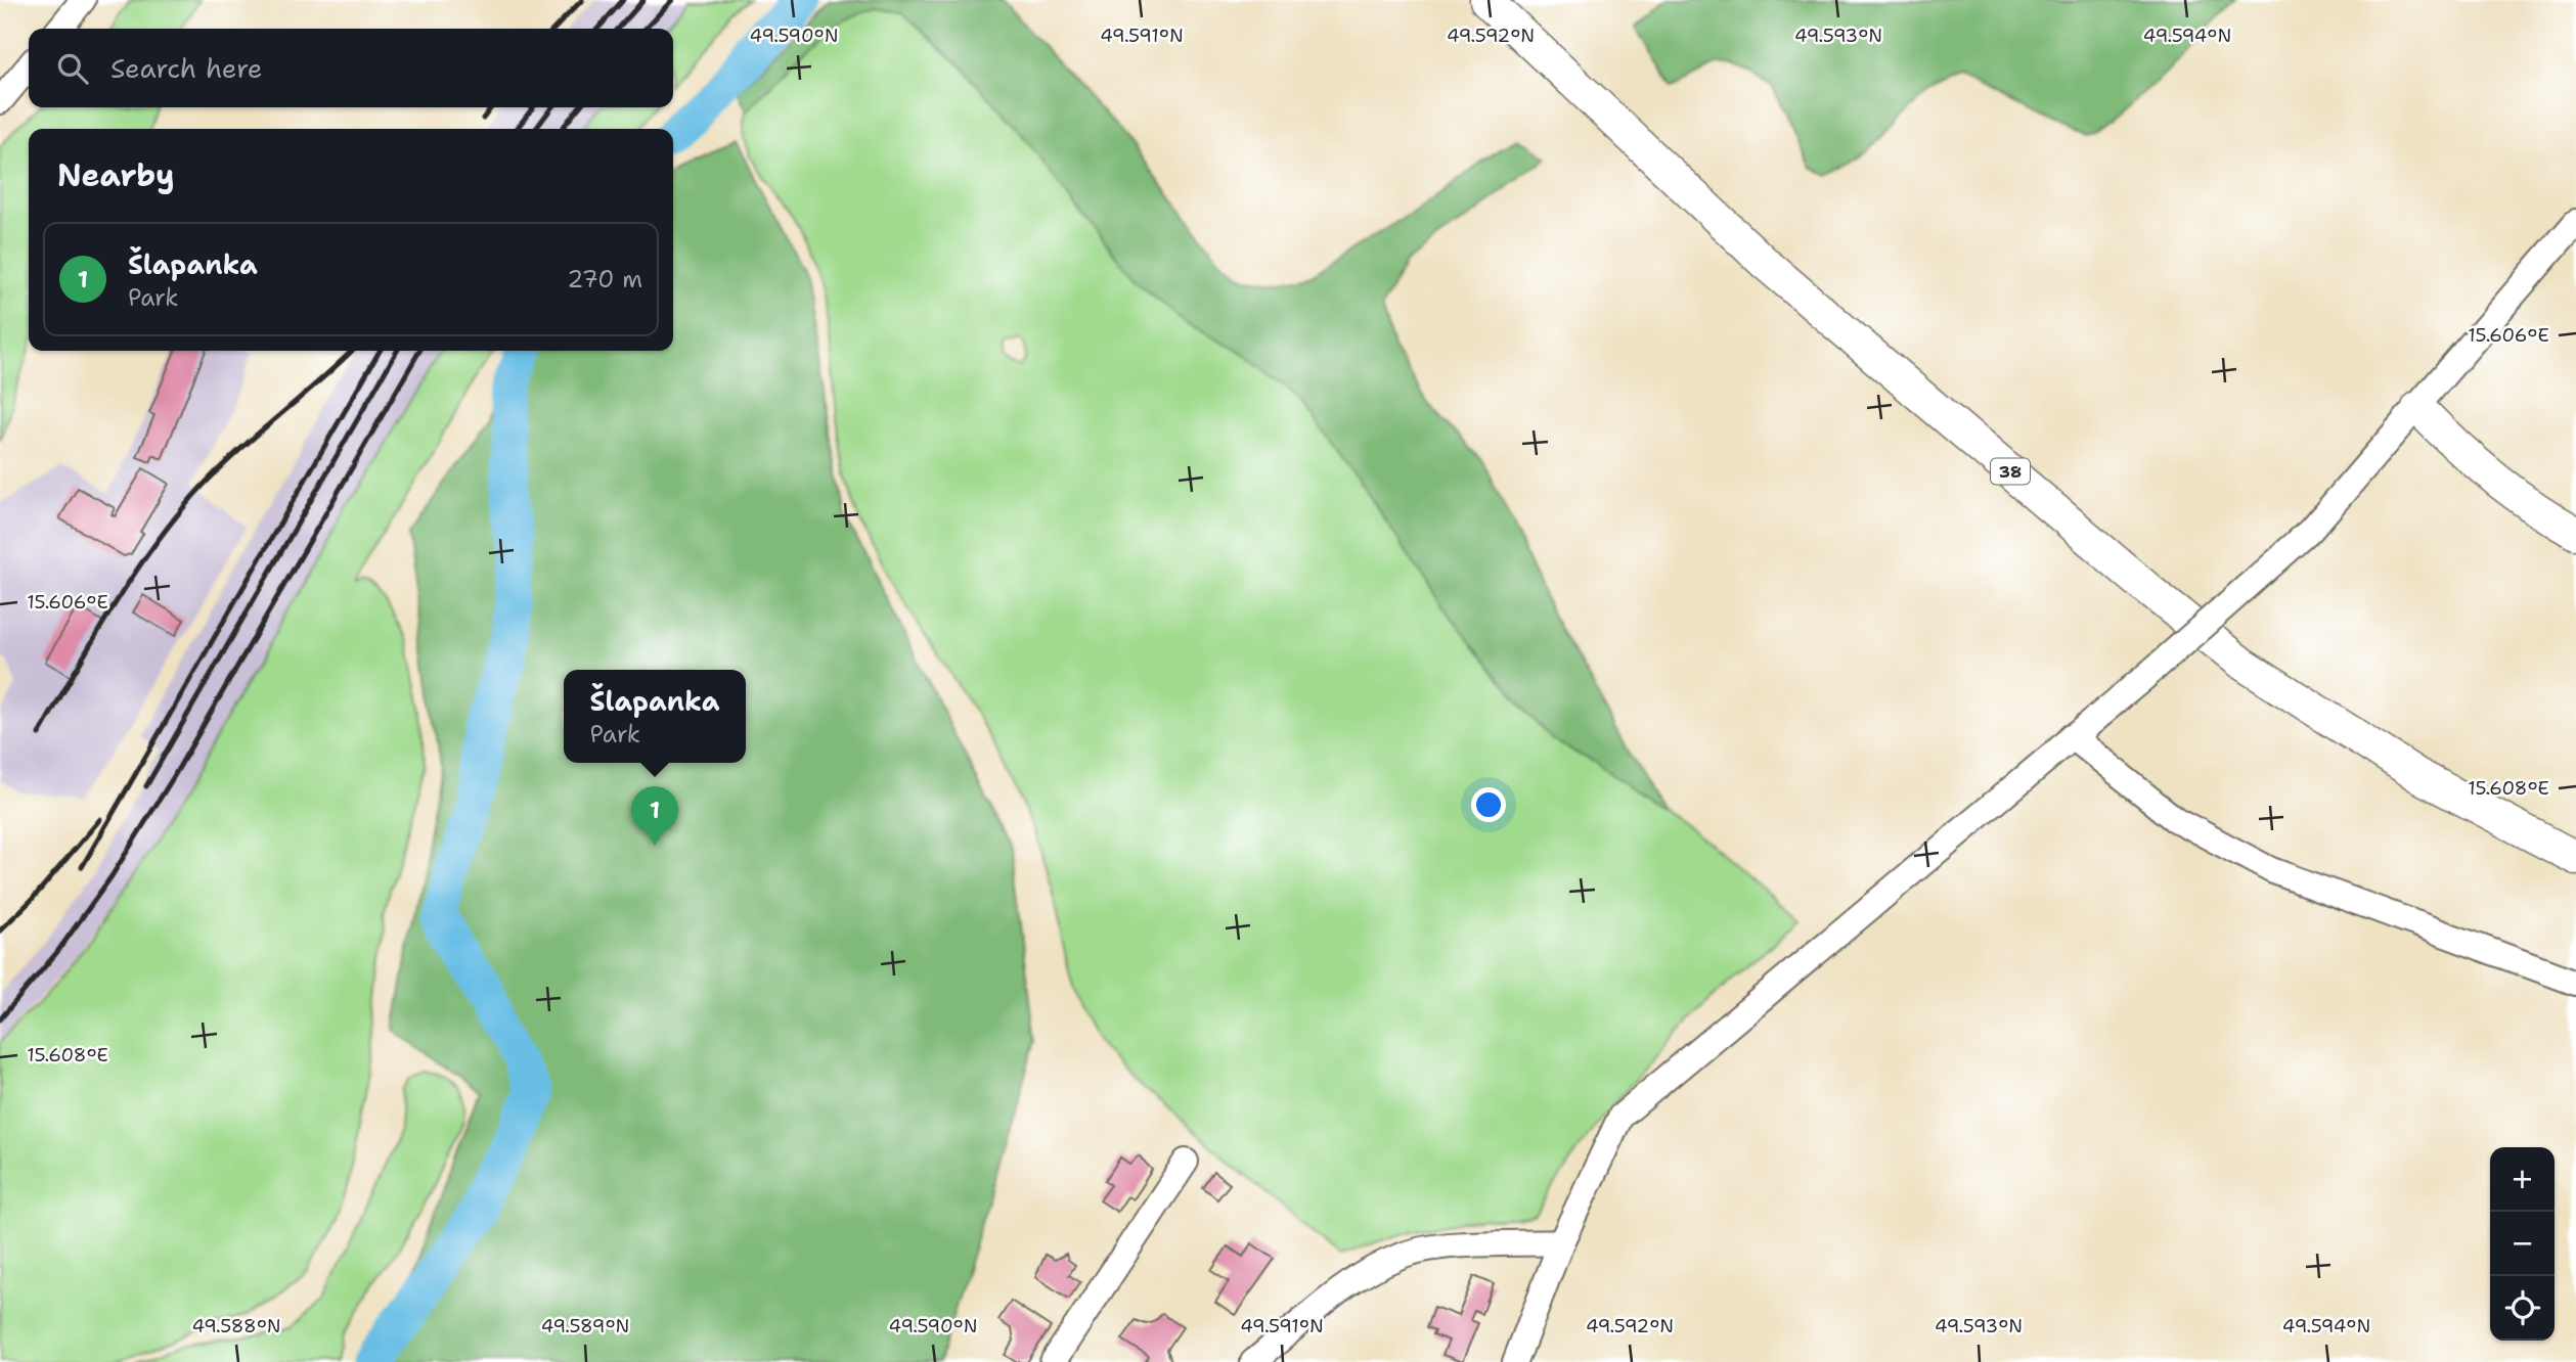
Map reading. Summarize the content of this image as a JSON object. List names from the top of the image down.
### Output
{
  "streets": {
    "main road": ["38"]
  },
  "page": {
    "search": "Search here",
    "heading": "Nearby",
    "list": [
      {
        "mark": "1",
        "name": "Šlapanka",
        "note": "Park",
        "value": "270 m"
      }
    ],
    "popup": ["Šlapanka", "Park"],
    "pins": "1",
    "map_buttons": ["+", "−"]
  },
  "coordinates": [
    "49.590°N",
    "49.591°N",
    "49.592°N",
    "49.593°N",
    "49.594°N",
    "15.606°E",
    "15.608°E",
    "49.588°N",
    "49.589°N"
  ]
}
